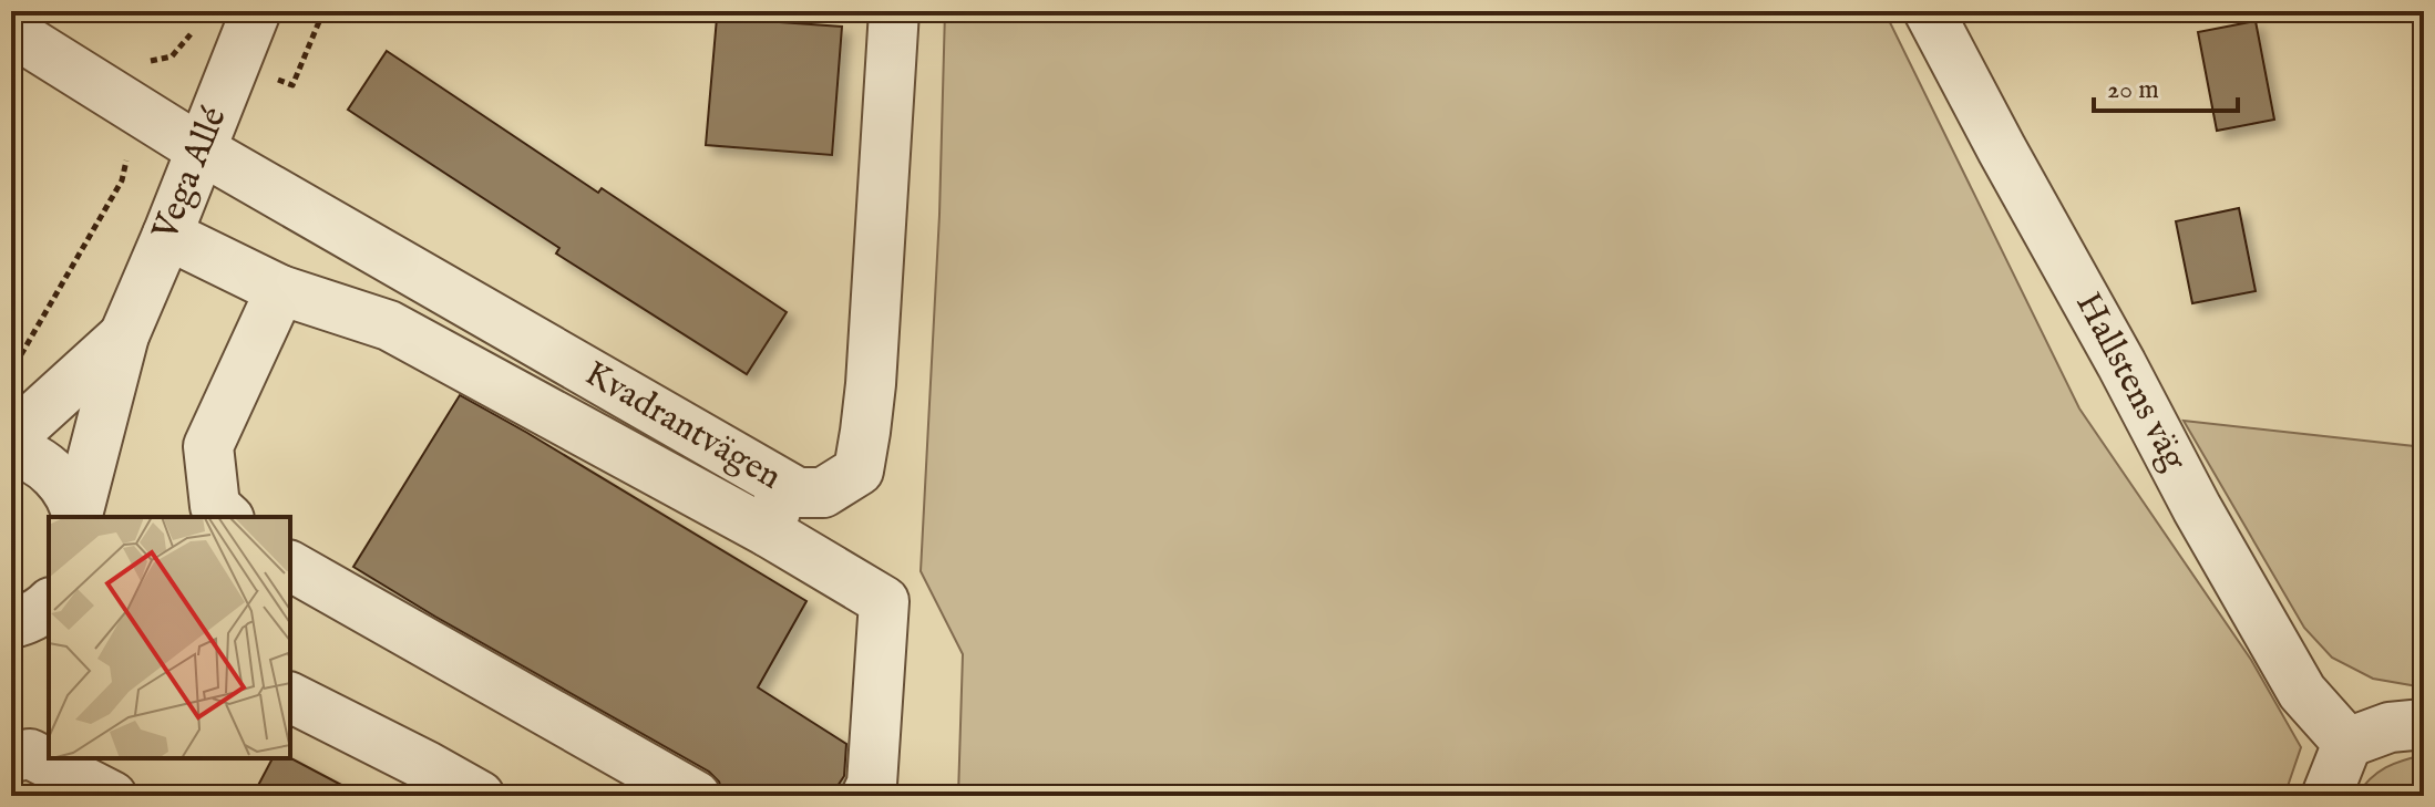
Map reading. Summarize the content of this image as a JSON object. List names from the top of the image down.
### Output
{
  "streets": {
    "street": ["Vega Allé", "Hallstens väg", "Kvadrantvägen"]
  },
  "crossings": [
    ["Vega Allé", "Kvadrantvägen"]
  ],
  "scale_bar": "20 m"
}
